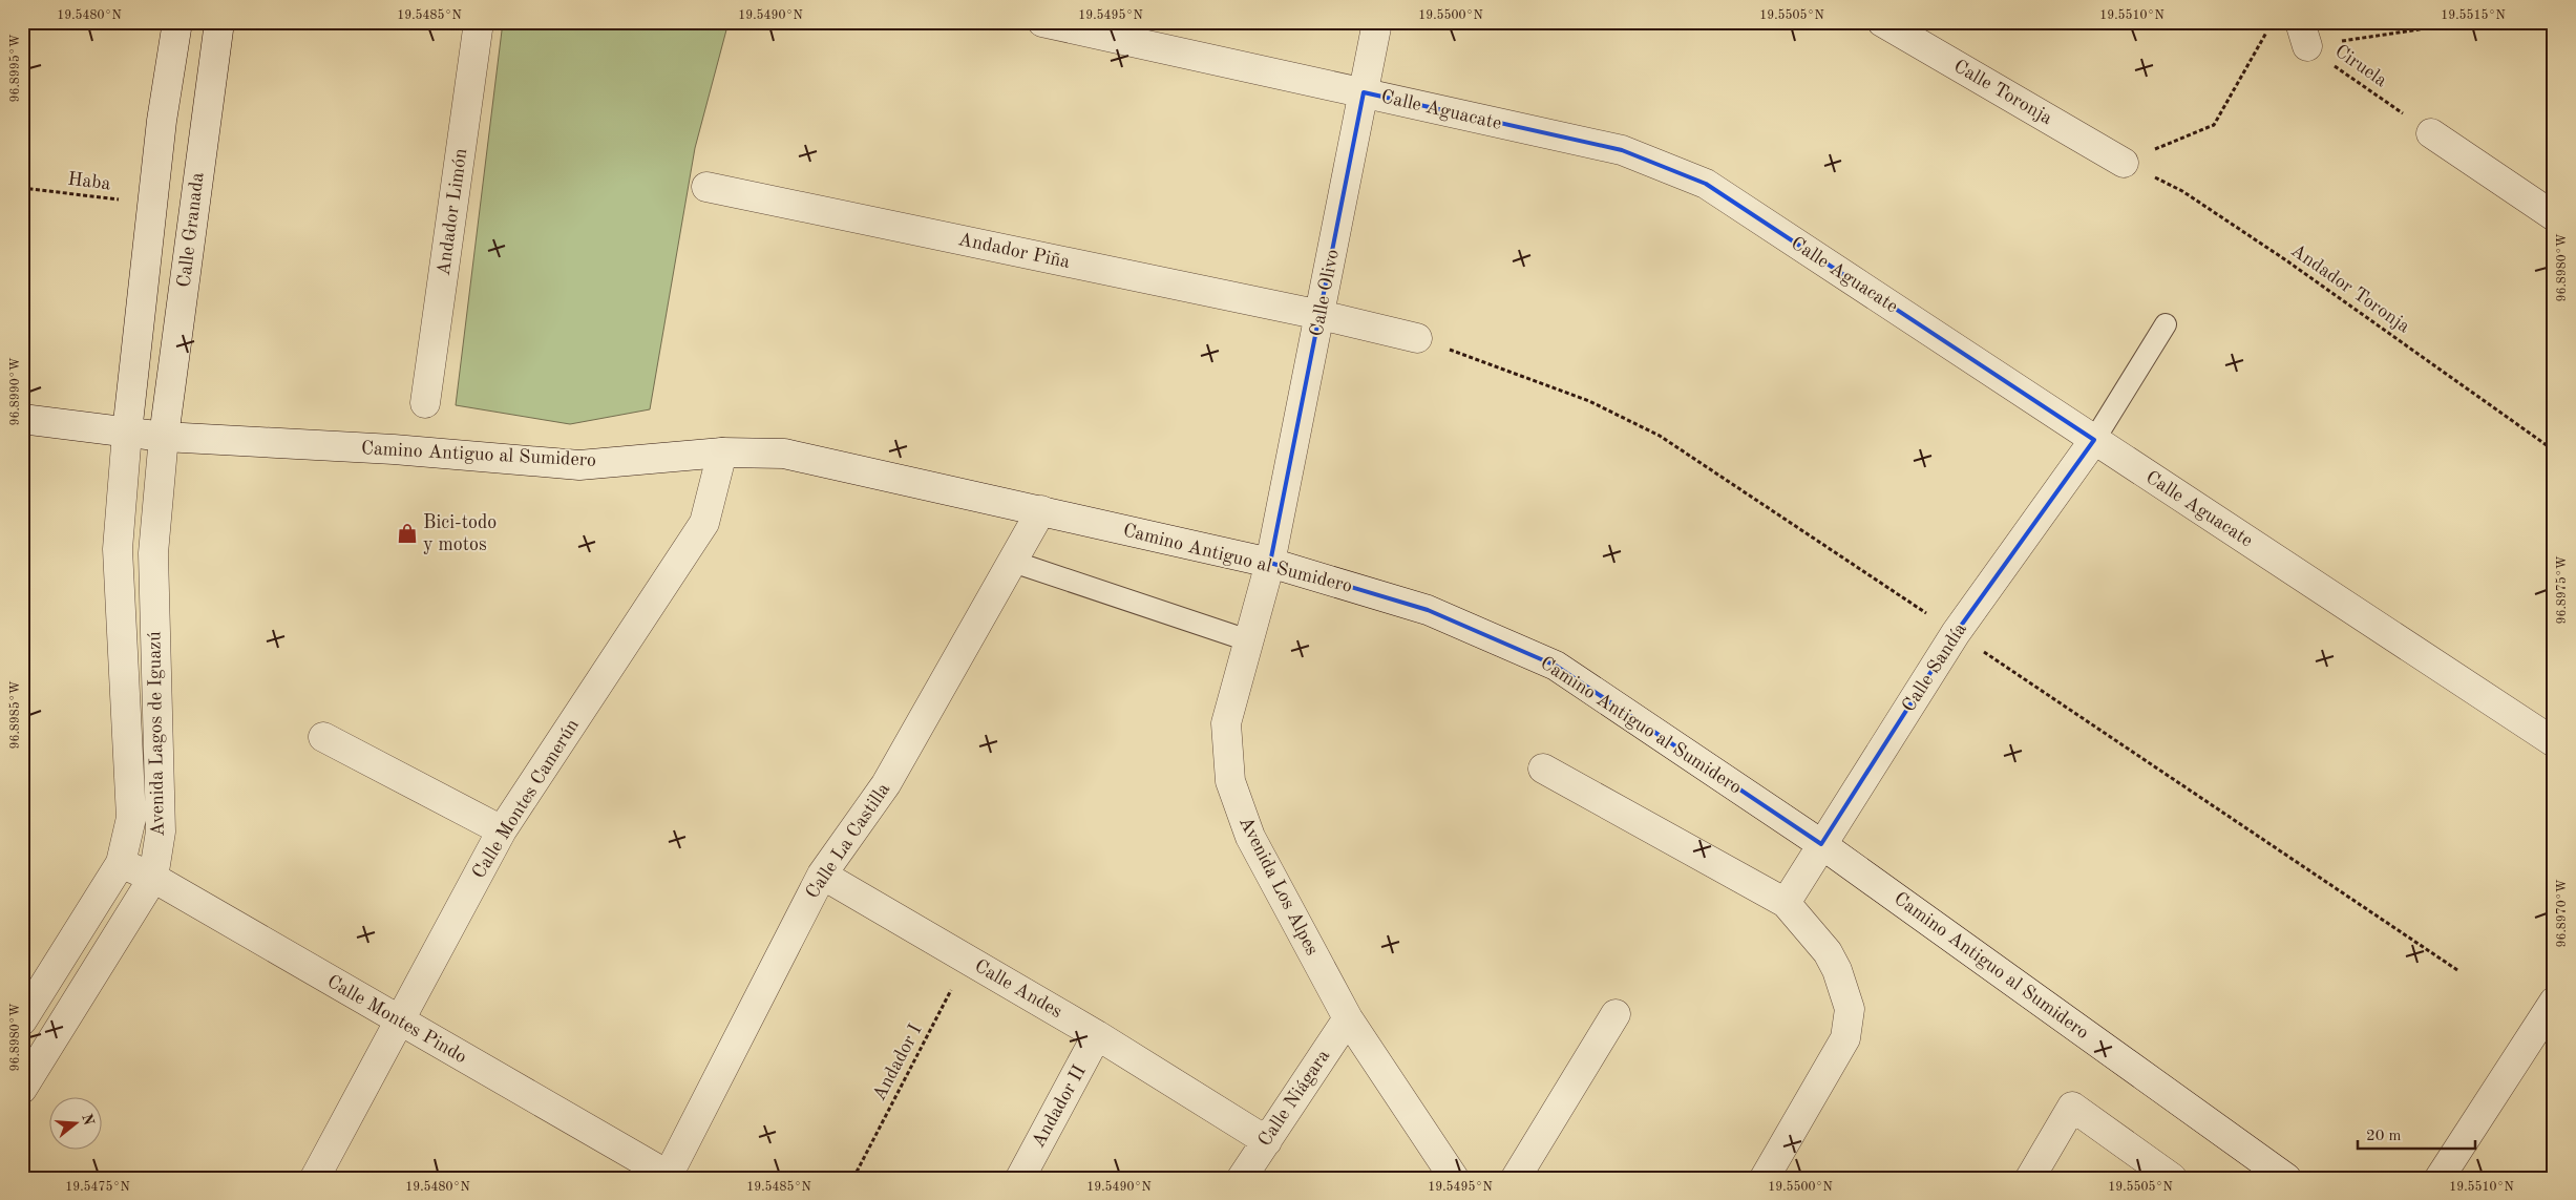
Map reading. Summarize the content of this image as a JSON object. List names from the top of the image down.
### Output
{
  "streets": {
    "street": [
      "Calle Toronja",
      "Calle Aguacate",
      "Andador Limón",
      "Calle Granada",
      "Andador Piña",
      "Calle Olivo",
      "Camino Antiguo al Sumidero",
      "Calle Sandía",
      "Avenida Lagos de Iguazú",
      "Calle Montes Camerún",
      "Calle La Castilla",
      "Avenida Los Alpes",
      "Calle Andes",
      "Calle Montes Pindo",
      "Calle Niágara",
      "Andador II"
    ],
    "path": [
      "Ciruela",
      "Haba",
      "Andador Toronja",
      "Andador I"
    ]
  },
  "crossings": [
    ["Calle Toronja", "Andador Toronja"],
    ["Calle Aguacate", "Calle Olivo"],
    ["Calle Aguacate", "Calle Sandía"],
    ["Calle Granada", "Camino Antiguo al Sumidero"],
    ["Calle Granada", "Avenida Lagos de Iguazú"],
    ["Andador Piña", "Calle Olivo"],
    ["Calle Olivo", "Camino Antiguo al Sumidero"],
    ["Calle Olivo", "Avenida Los Alpes"],
    ["Camino Antiguo al Sumidero", "Calle Sandía"],
    ["Camino Antiguo al Sumidero", "Avenida Lagos de Iguazú"],
    ["Camino Antiguo al Sumidero", "Calle Montes Camerún"],
    ["Camino Antiguo al Sumidero", "Calle La Castilla"],
    ["Camino Antiguo al Sumidero", "Avenida Los Alpes"],
    ["Avenida Lagos de Iguazú", "Calle Montes Pindo"],
    ["Calle Montes Camerún", "Calle Montes Pindo"],
    ["Calle La Castilla", "Calle Andes"],
    ["Calle La Castilla", "Calle Montes Pindo"],
    ["Avenida Los Alpes", "Calle Niágara"],
    ["Calle Andes", "Andador I"],
    ["Calle Andes", "Calle Niágara"],
    ["Calle Andes", "Andador II"]
  ],
  "places": {
    "shop": ["Bici-todo y motos"]
  },
  "scale_bar": "20 m",
  "north": "right",
  "coordinates": [
    "19.5480°N",
    "19.5485°N",
    "19.5490°N",
    "19.5495°N",
    "19.5500°N",
    "19.5505°N",
    "19.5510°N",
    "19.5515°N",
    "96.8995°W",
    "96.8980°W",
    "96.8990°W",
    "96.8975°W",
    "96.8985°W",
    "96.8970°W",
    "19.5475°N"
  ]
}
